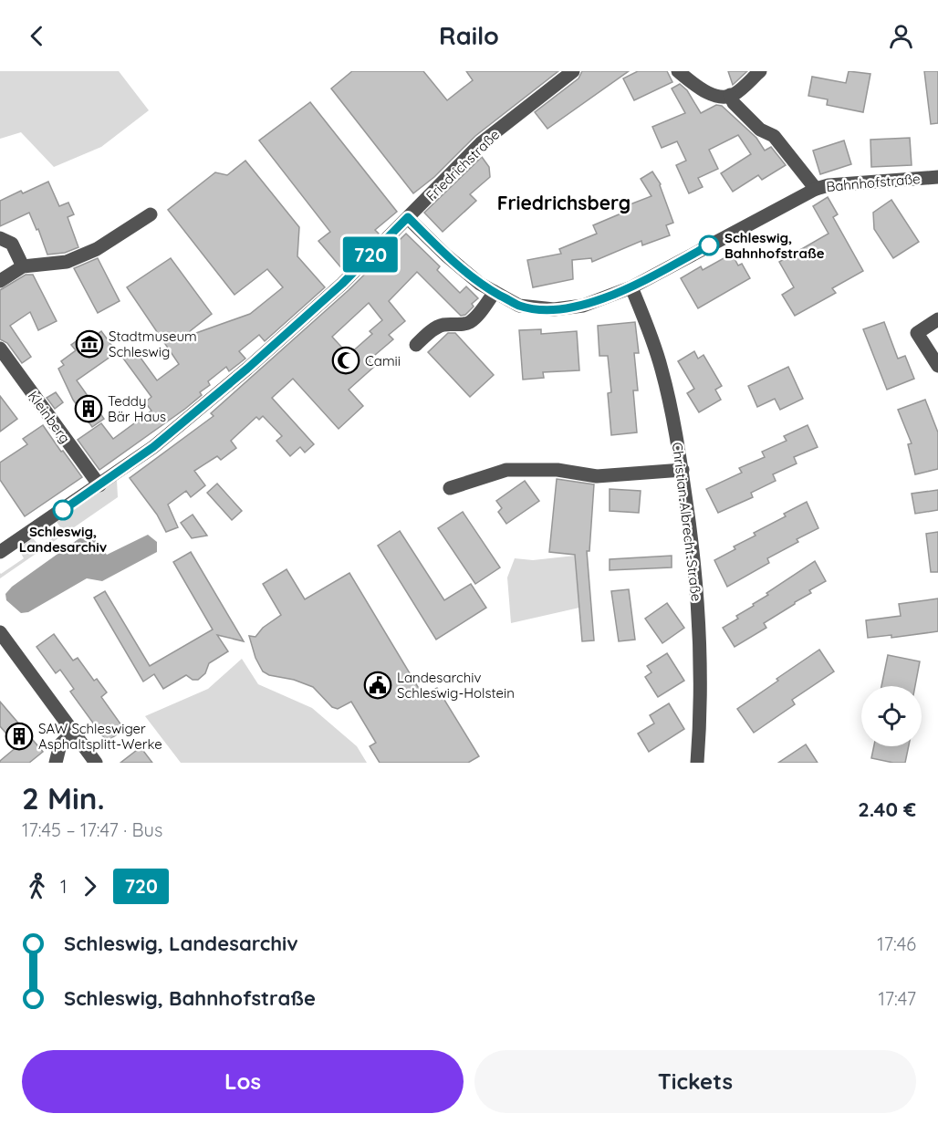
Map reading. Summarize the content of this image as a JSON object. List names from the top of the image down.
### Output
{
  "streets": {
    "street": [
      "Friedrichstraße",
      "Bahnhofstraße",
      "Kleinberg",
      "Christian-Albrecht-Straße"
    ]
  },
  "crossings": [
    ["Friedrichstraße", "Bahnhofstraße"],
    ["Friedrichstraße", "Kleinberg"],
    ["Bahnhofstraße", "Christian-Albrecht-Straße"]
  ],
  "districts": ["Friedrichsberg"],
  "places": {
    "other": ["Schleswig, Bahnhofstraße", "Schleswig, Landesarchiv"],
    "museum": ["Stadtmuseum Schleswig"],
    "mosque": ["Camii"],
    "building": ["Teddy Bär Haus", "SAW Schleswiger Asphaltsplitt-Werke"],
    "public building": ["Landesarchiv Schleswig-Holstein"]
  },
  "lines": ["bus line 720"],
  "page": {
    "header": "Railo",
    "on_map": "720",
    "heading": ["2 Min.", "17:45 – 17:47 · Bus", "2.40 €"],
    "legs": ["1", "720"],
    "list": [
      {
        "name": "Schleswig, Landesarchiv",
        "value": "17:46"
      },
      {
        "name": "Schleswig, Bahnhofstraße",
        "value": "17:47"
      }
    ],
    "buttons": ["Los", "Tickets"]
  }
}
